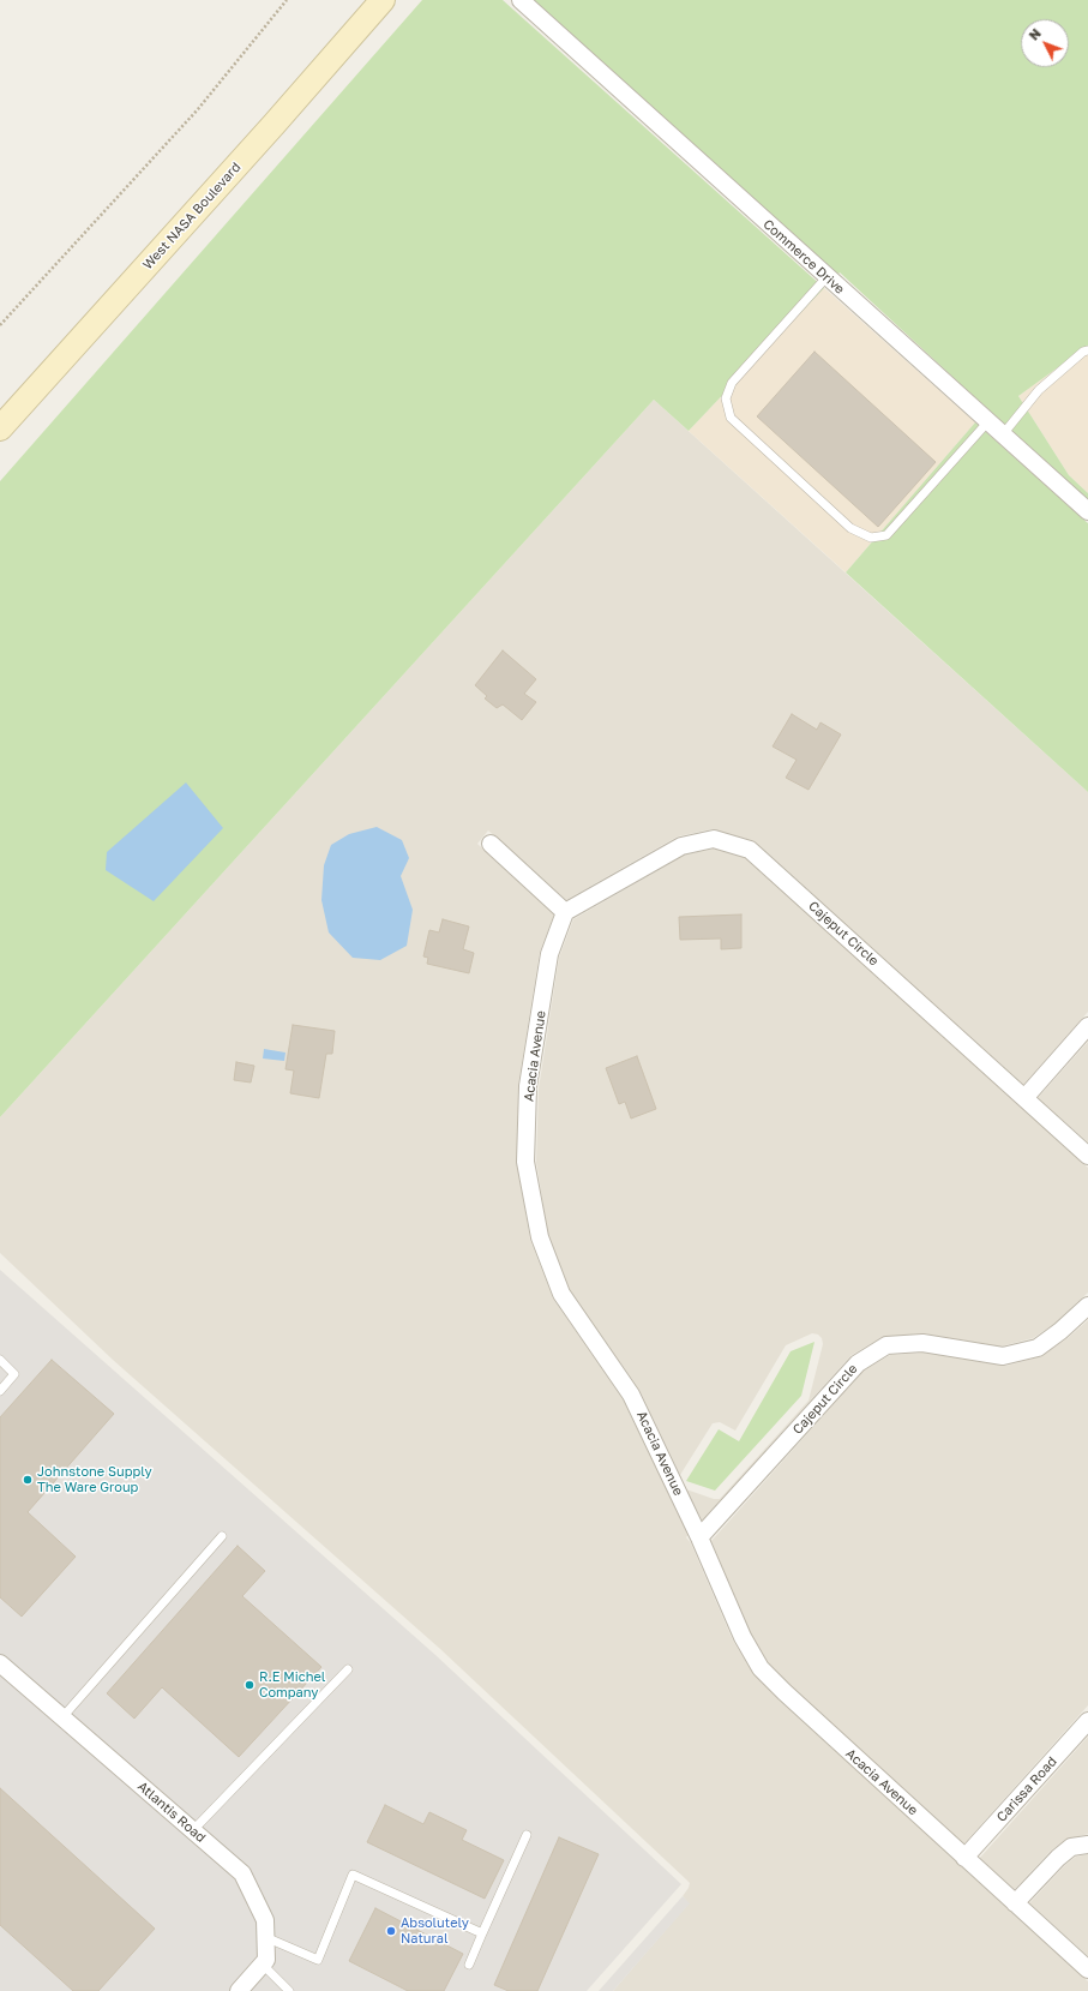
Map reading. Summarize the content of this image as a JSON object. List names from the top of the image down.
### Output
{
  "streets": {
    "main road": ["West NASA Boulevard"],
    "street": [
      "Commerce Drive",
      "Cajeput Circle",
      "Acacia Avenue",
      "Carissa Road",
      "Atlantis Road"
    ]
  },
  "crossings": [
    ["Cajeput Circle", "Acacia Avenue"],
    ["Acacia Avenue", "Carissa Road"]
  ],
  "places": ["Johnstone Supply The Ware Group", "R.E Michel Company", "Absolutely Natural"],
  "north": "top left"
}
